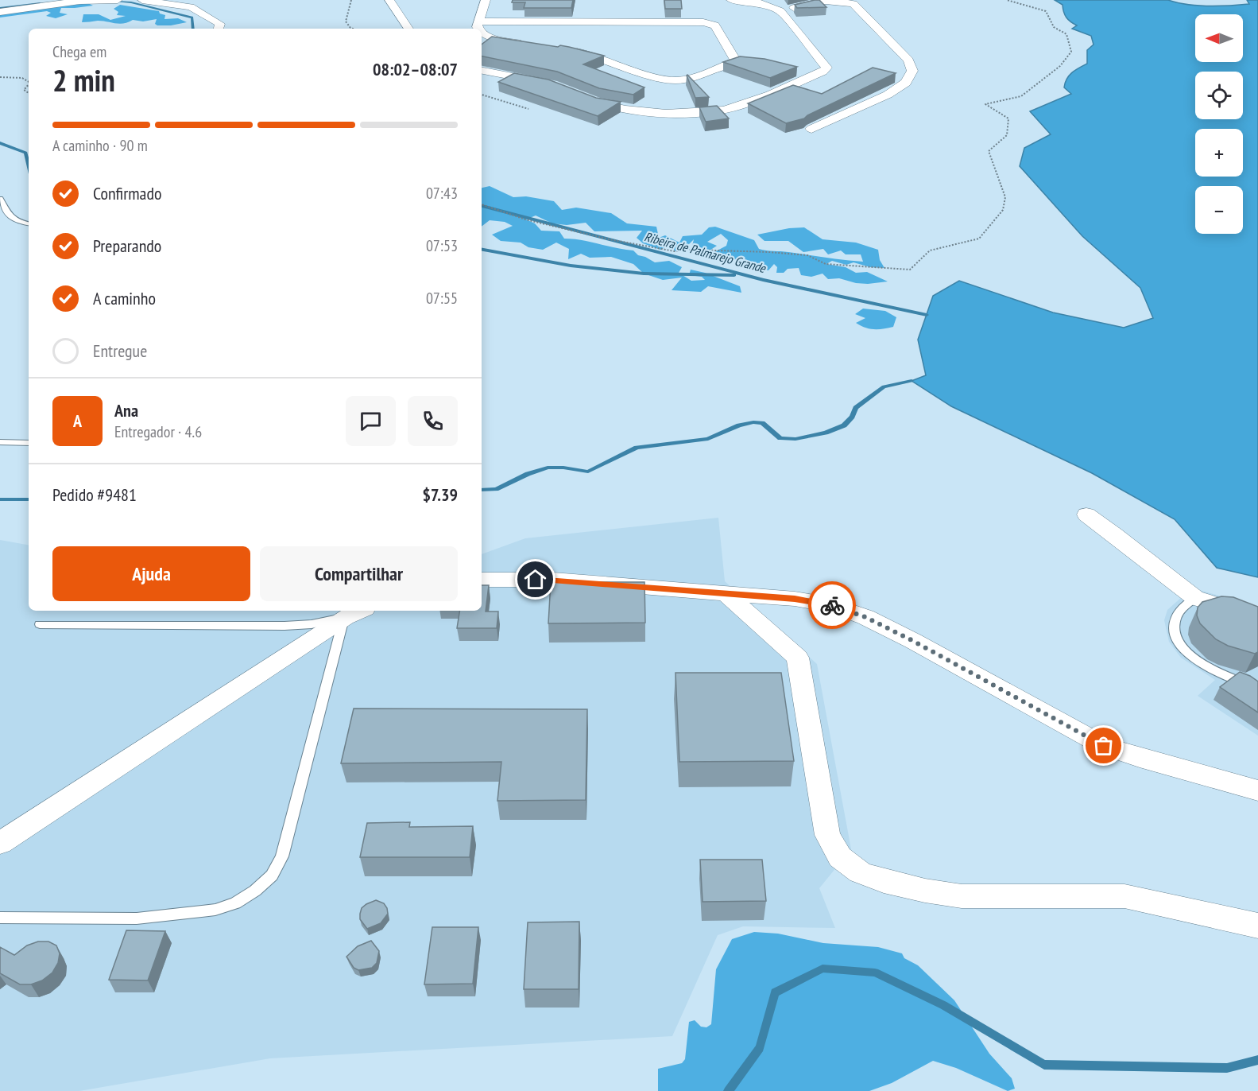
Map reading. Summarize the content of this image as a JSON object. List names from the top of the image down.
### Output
{
  "water": ["Ribeira de Palmarejo Grande"],
  "north": "left",
  "page": {
    "map_buttons": ["+", "−"],
    "heading": ["2 min", "Chega em", "08:02–08:07"],
    "panel": [
      "Ana",
      "Entregador · 4.6",
      "Pedido #9481",
      "$7.39"
    ],
    "bar": "A caminho · 90 m",
    "list": [
      ["Confirmado", "07:43"],
      ["Preparando", "07:53"],
      ["A caminho", "07:55"],
      "Entregue"
    ],
    "round": "A",
    "buttons": ["Ajuda", "Compartilhar"]
  }
}
